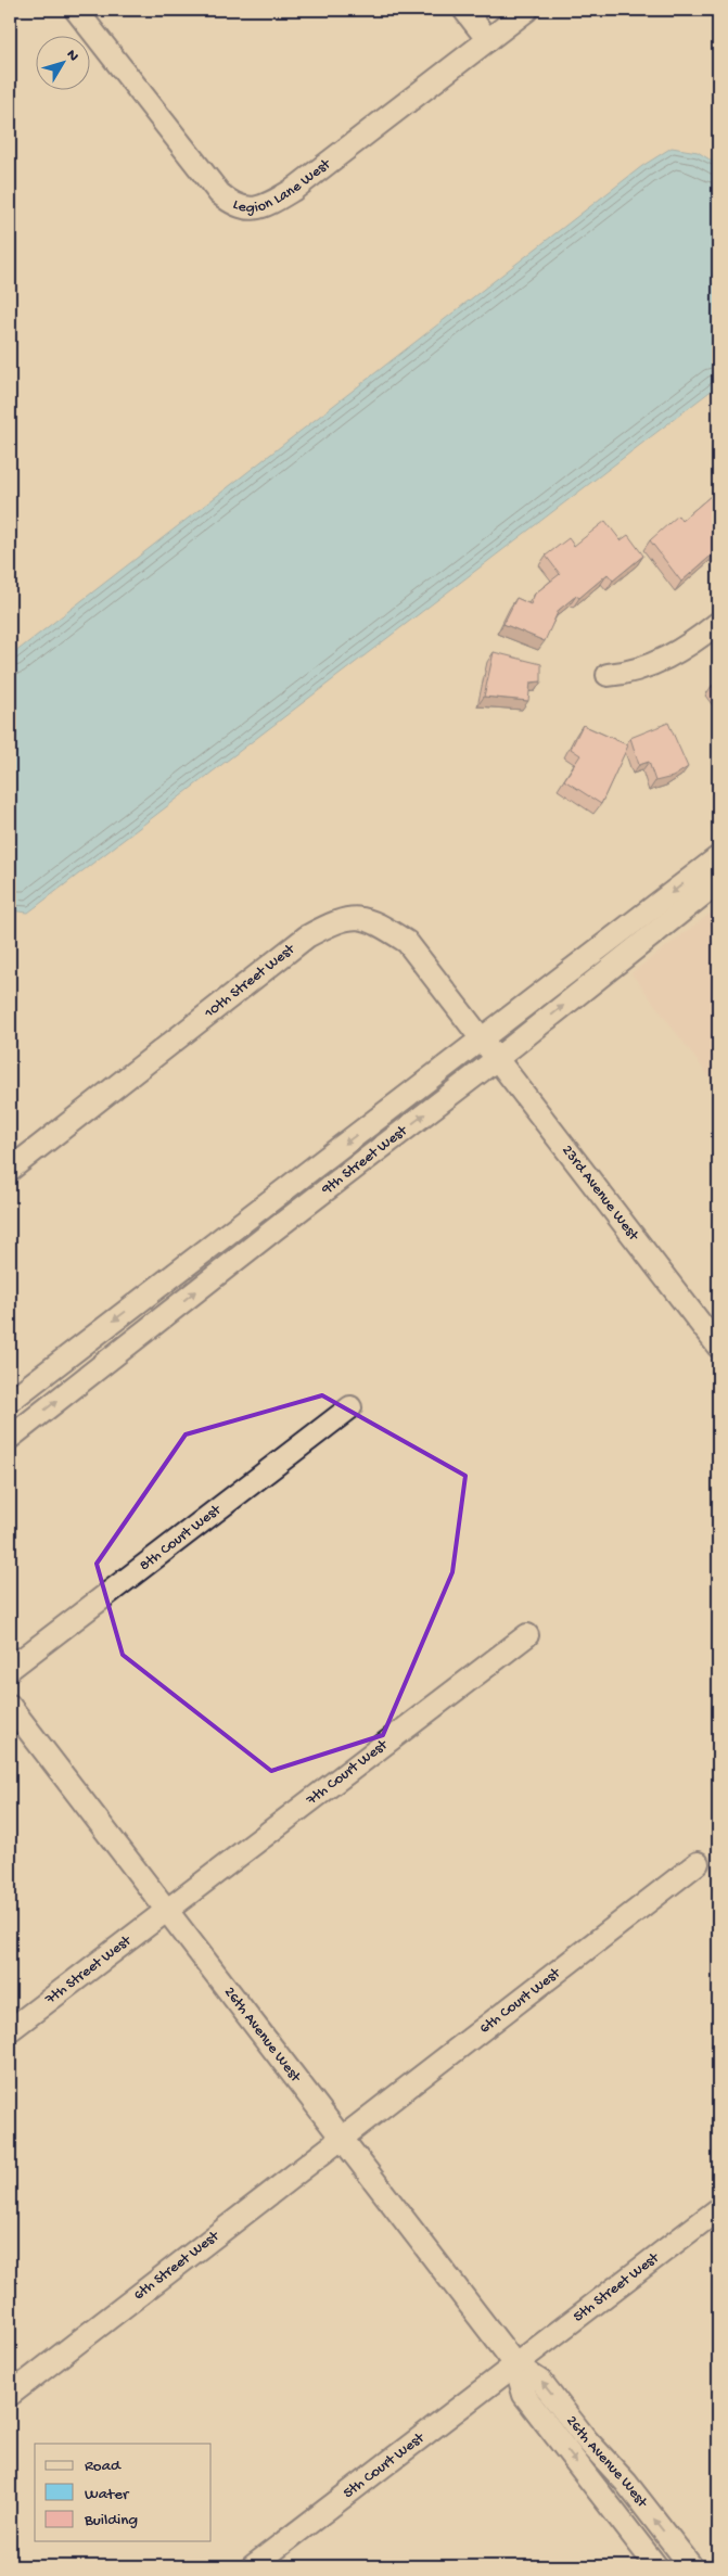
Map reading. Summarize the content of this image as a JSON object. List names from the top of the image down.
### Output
{
  "streets": {
    "street": [
      "Legion Lane West",
      "10th Street West",
      "9th Street West",
      "23rd Avenue West",
      "8th Court West",
      "7th Court West",
      "7th Street West",
      "6th Court West",
      "26th Avenue West",
      "6th Street West",
      "5th Street West",
      "5th Court West"
    ]
  },
  "crossings": [
    ["10th Street West", "9th Street West"],
    ["10th Street West", "23rd Avenue West"],
    ["9th Street West", "23rd Avenue West"],
    ["7th Court West", "7th Street West"],
    ["7th Court West", "26th Avenue West"],
    ["7th Street West", "26th Avenue West"],
    ["6th Court West", "26th Avenue West"],
    ["6th Court West", "6th Street West"],
    ["26th Avenue West", "6th Street West"],
    ["26th Avenue West", "5th Street West"],
    ["26th Avenue West", "5th Court West"],
    ["5th Street West", "5th Court West"]
  ],
  "legend": ["Road", "Water", "Building"],
  "north": "top right"
}
